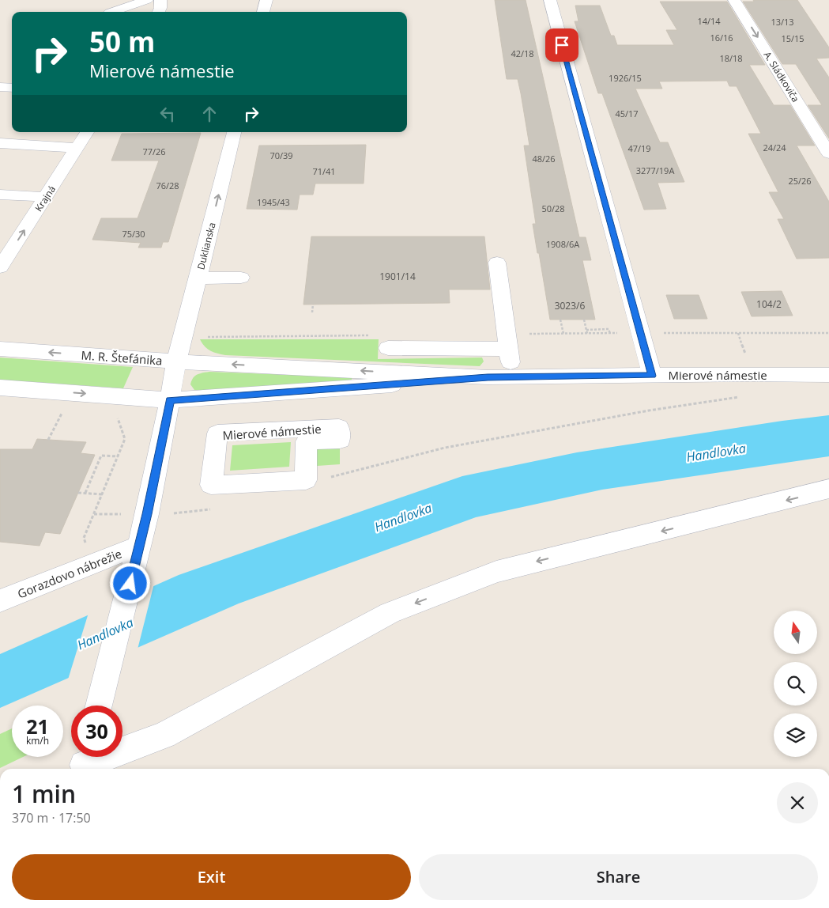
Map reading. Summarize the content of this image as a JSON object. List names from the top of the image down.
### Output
{
  "streets": {
    "street": [
      "A. Sládkoviča",
      "Krajná",
      "Duklianska",
      "M. R. Štefánika",
      "Mierové námestie",
      "Gorazdovo nábrežie"
    ]
  },
  "crossings": [
    ["Duklianska", "M. R. Štefánika"],
    ["Duklianska", "Mierové námestie"],
    ["M. R. Štefánika", "Mierové námestie"],
    ["M. R. Štefánika", "Gorazdovo nábrežie"]
  ],
  "one_way": ["A. Sládkoviča", "Krajná", "Duklianska"],
  "water": ["Handlovka"],
  "house_numbers": [
    "14/14",
    "13/13",
    "16/16",
    "15/15",
    "42/18",
    "18/18",
    "1926/15",
    "45/17",
    "24/24",
    "47/19",
    "77/26",
    "70/39",
    "48/26",
    "3277/19A",
    "71/41",
    "25/26",
    "76/28",
    "1945/43",
    "50/28",
    "75/30",
    "1908/6A",
    "1901/14",
    "104/2",
    "3023/6"
  ],
  "north": "top",
  "page": {
    "turn": ["50 m", "Mierové námestie"],
    "speed": "21 km/h",
    "limit": "30",
    "heading": ["1 min", "370 m · 17:50"],
    "buttons": ["Exit", "Share"]
  }
}
